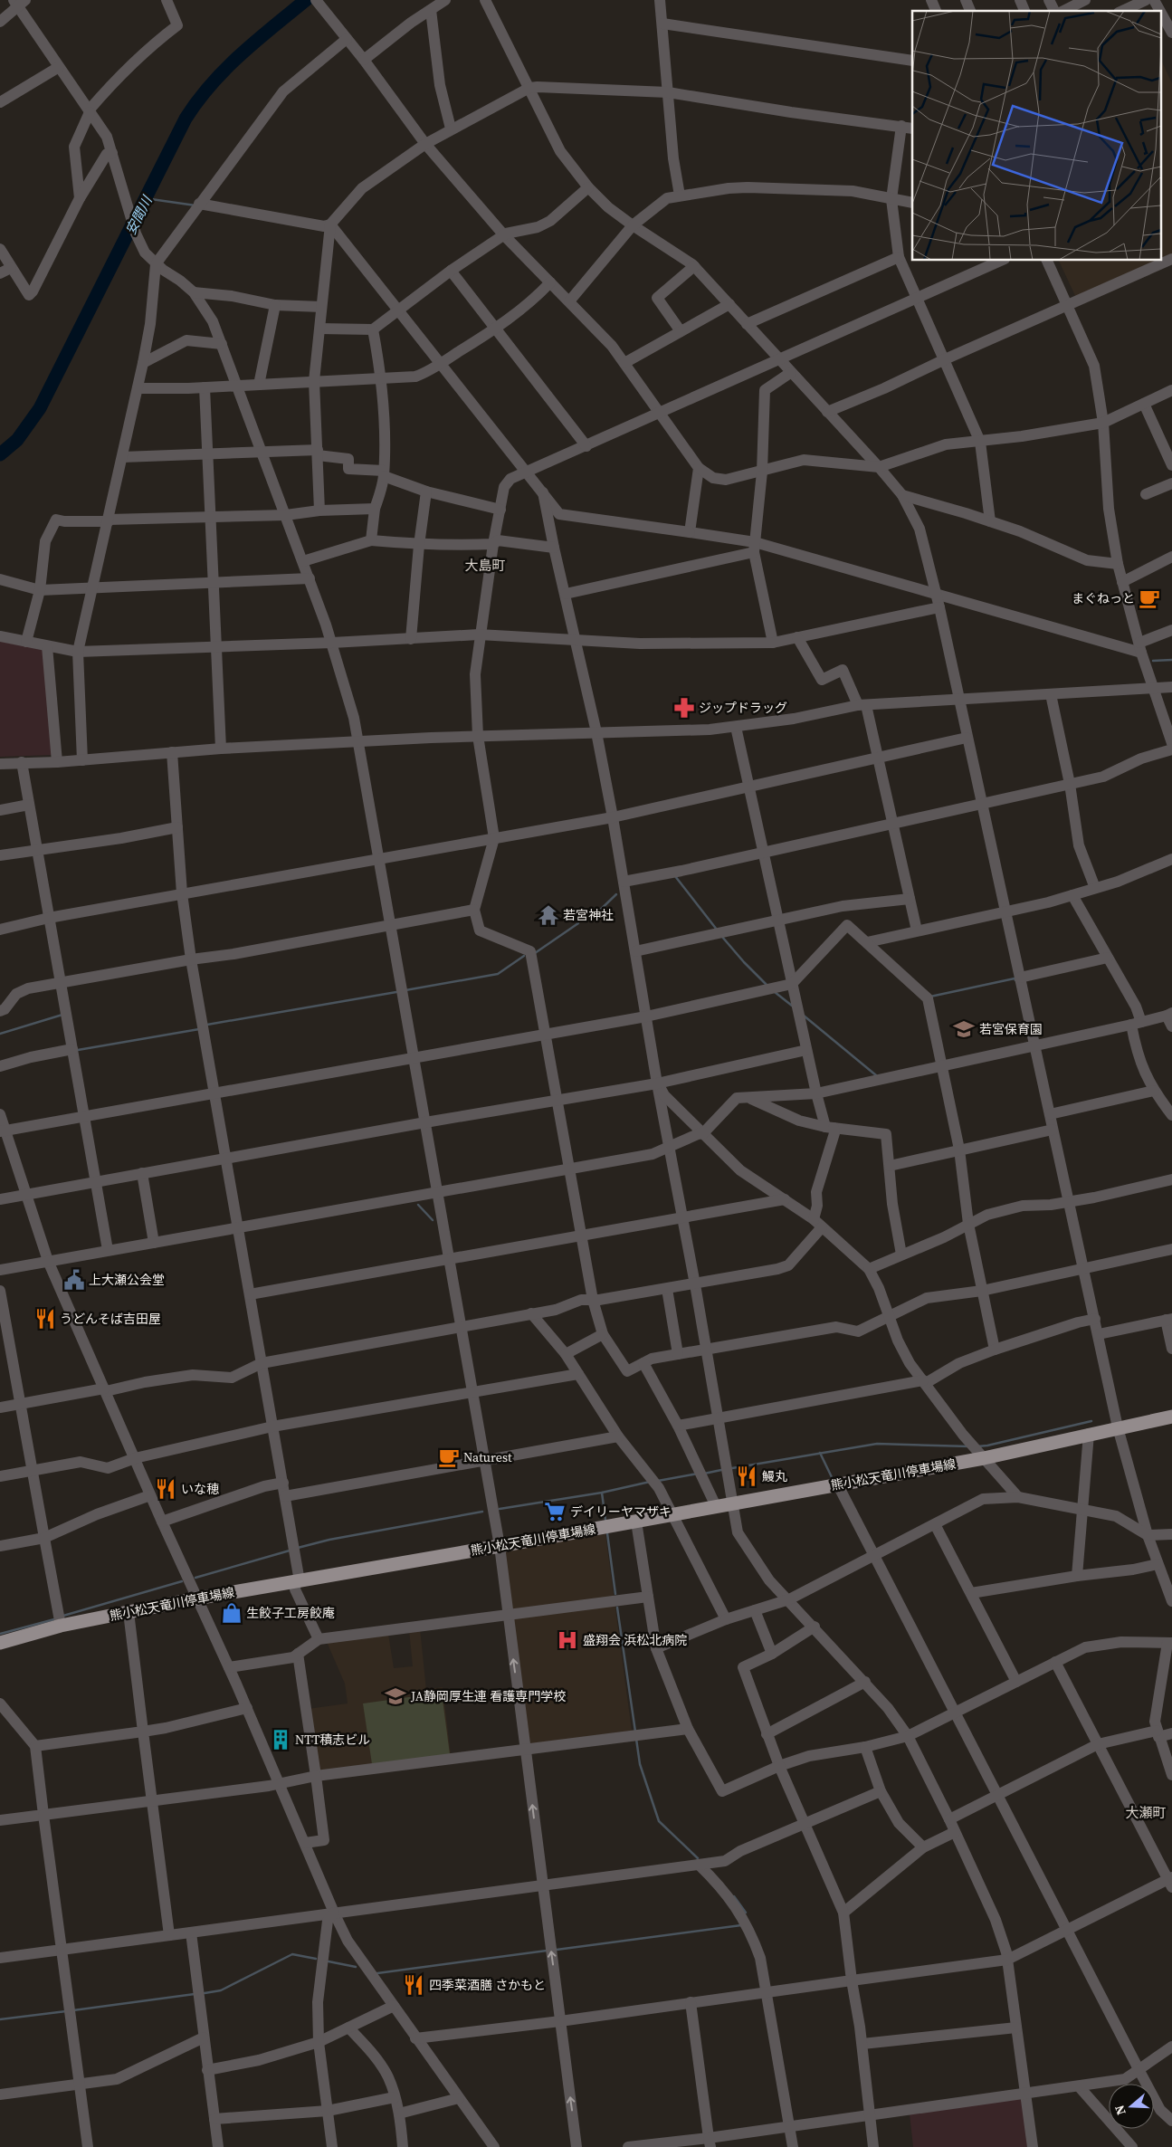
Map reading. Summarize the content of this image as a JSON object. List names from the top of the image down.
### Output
{
  "streets": {
    "main road": ["熊小松天竜川停車場線"]
  },
  "districts": ["大島町", "大瀬町"],
  "water": ["安間川"],
  "places": {
    "cafe": ["まぐねっと", "Naturest"],
    "pharmacy": ["ジップドラッグ"],
    "temple": ["若宮神社"],
    "school or university": ["若宮保育園", "JA静岡厚生連 看護専門学校"],
    "public building": ["上大瀬公会堂"],
    "restaurant": [
      "うどんそば吉田屋",
      "鰻丸",
      "いな穂",
      "四季菜酒膳 さかもと"
    ],
    "supermarket": ["デイリーヤマザキ"],
    "shop": ["生餃子工房餃庵"],
    "hospital": ["盛翔会 浜松北病院"],
    "building": ["NTT積志ビル"]
  },
  "north": "left"
}
